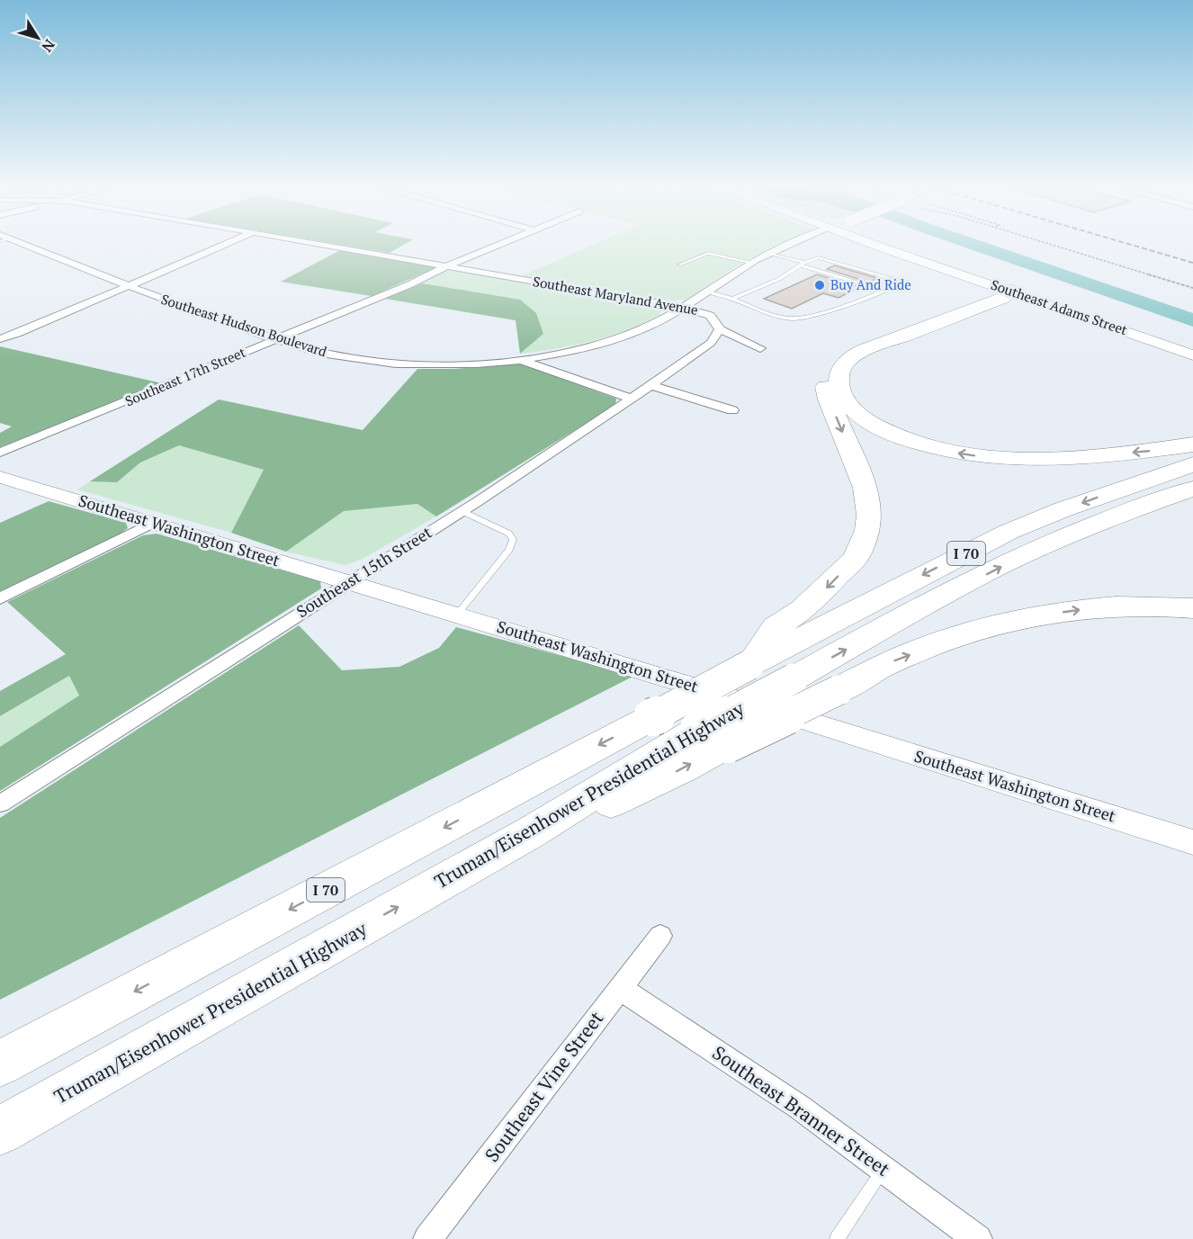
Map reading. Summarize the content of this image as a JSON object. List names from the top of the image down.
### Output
{
  "streets": {
    "highway": ["I 70", "Truman/Eisenhower Presidential Highway"],
    "street": [
      "Southeast Maryland Avenue",
      "Southeast Adams Street",
      "Southeast Hudson Boulevard",
      "Southeast 17th Street",
      "Southeast Washington Street",
      "Southeast 15th Street",
      "Southeast Vine Street",
      "Southeast Branner Street"
    ]
  },
  "crossings": [
    ["Southeast Maryland Avenue", "Southeast Hudson Boulevard"],
    ["Southeast Maryland Avenue", "Southeast 17th Street"],
    ["Southeast Maryland Avenue", "Southeast 15th Street"],
    ["Southeast Hudson Boulevard", "Southeast 17th Street"],
    ["Southeast Washington Street", "Southeast 15th Street"],
    ["Southeast Vine Street", "Southeast Branner Street"]
  ],
  "places": ["Buy And Ride"],
  "north": "bottom right"
}
